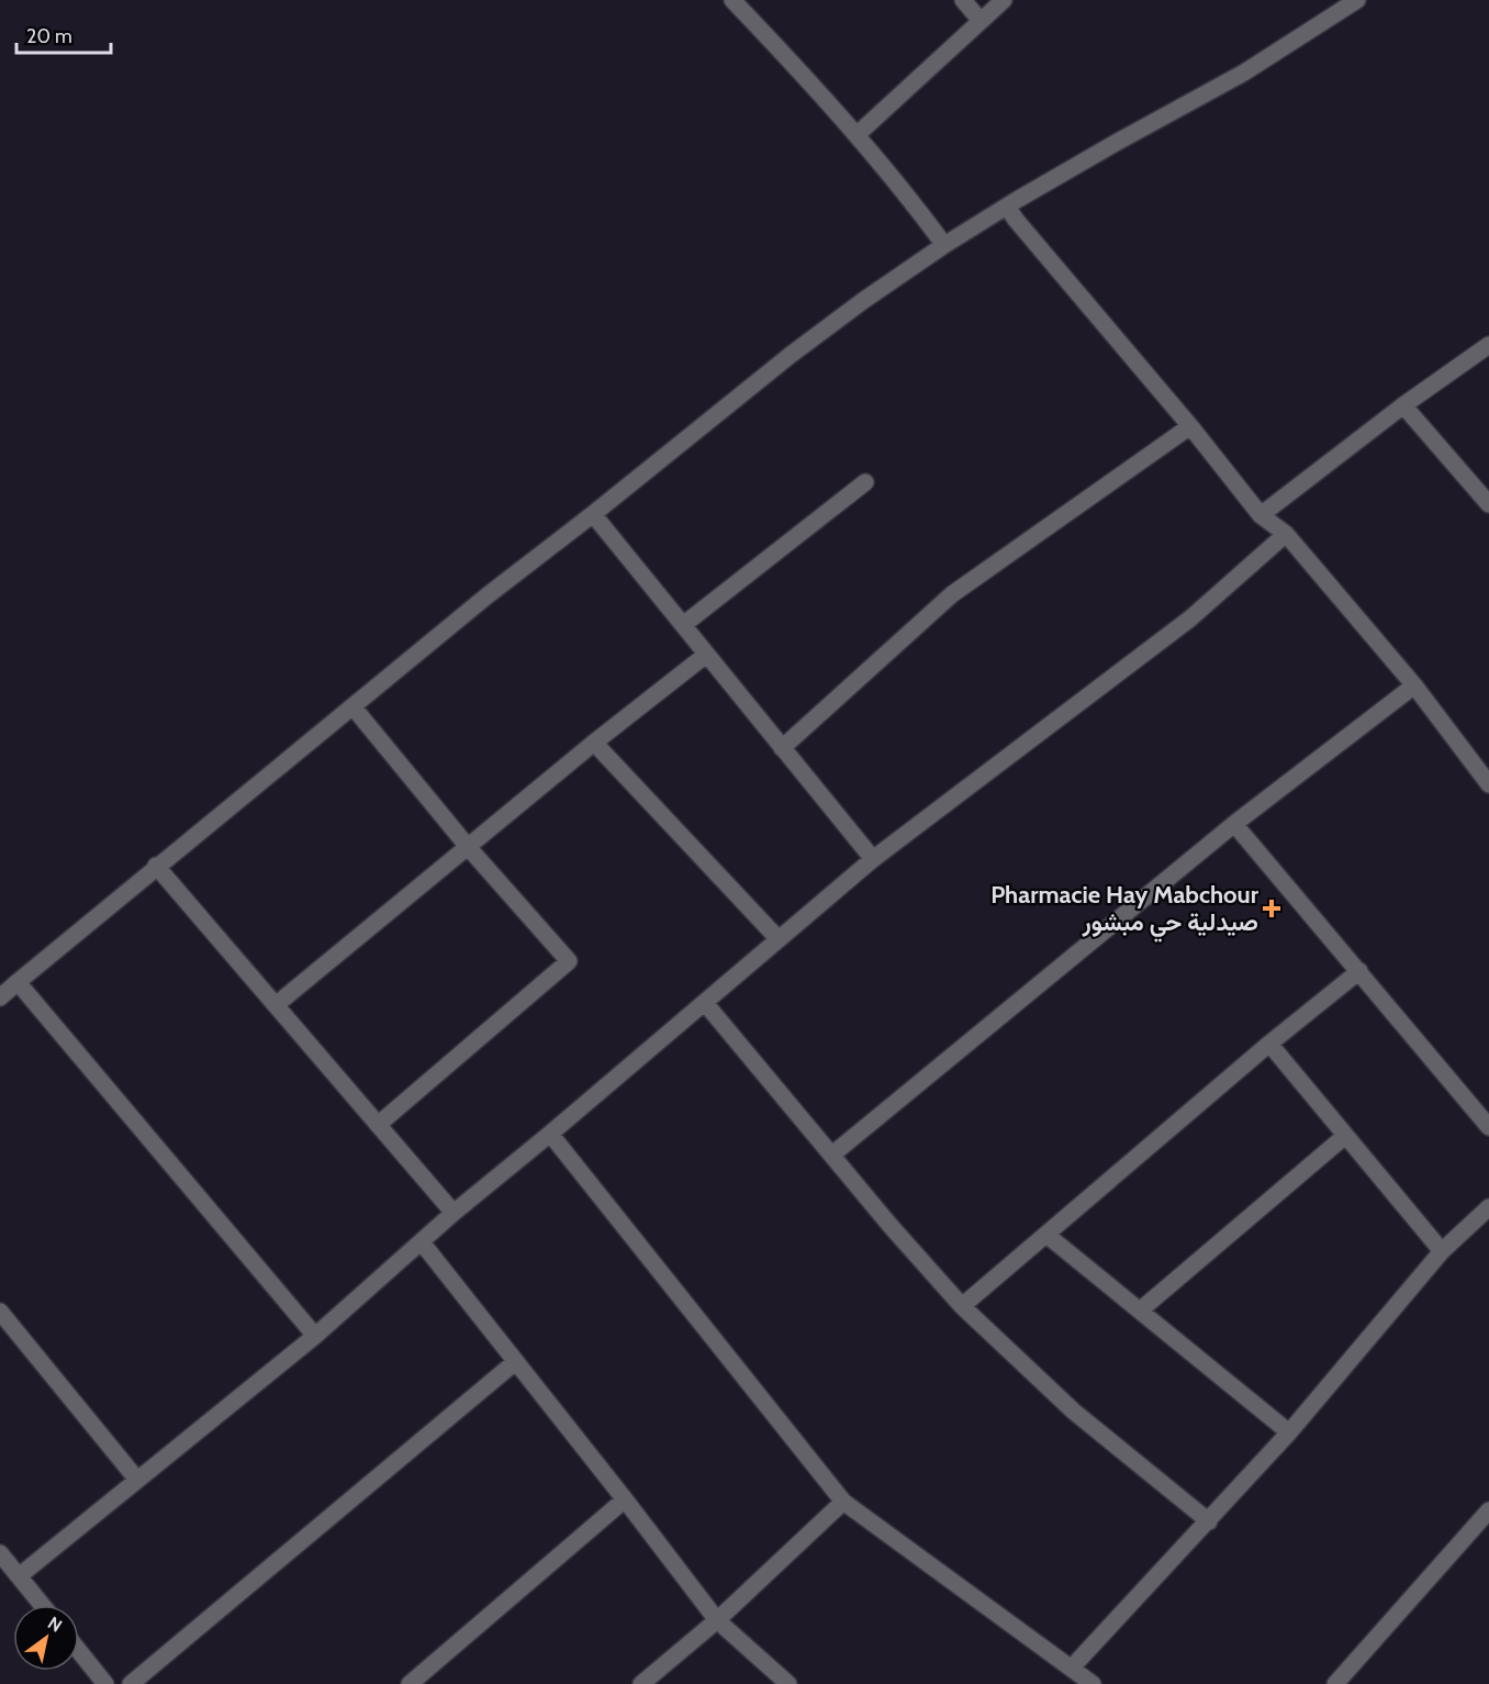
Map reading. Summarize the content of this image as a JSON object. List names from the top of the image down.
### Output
{
  "places": {
    "health": ["Pharmacie Hay Mabchour صيدلية حي مبشور"]
  },
  "scale_bar": "20 m",
  "north": "top right"
}
